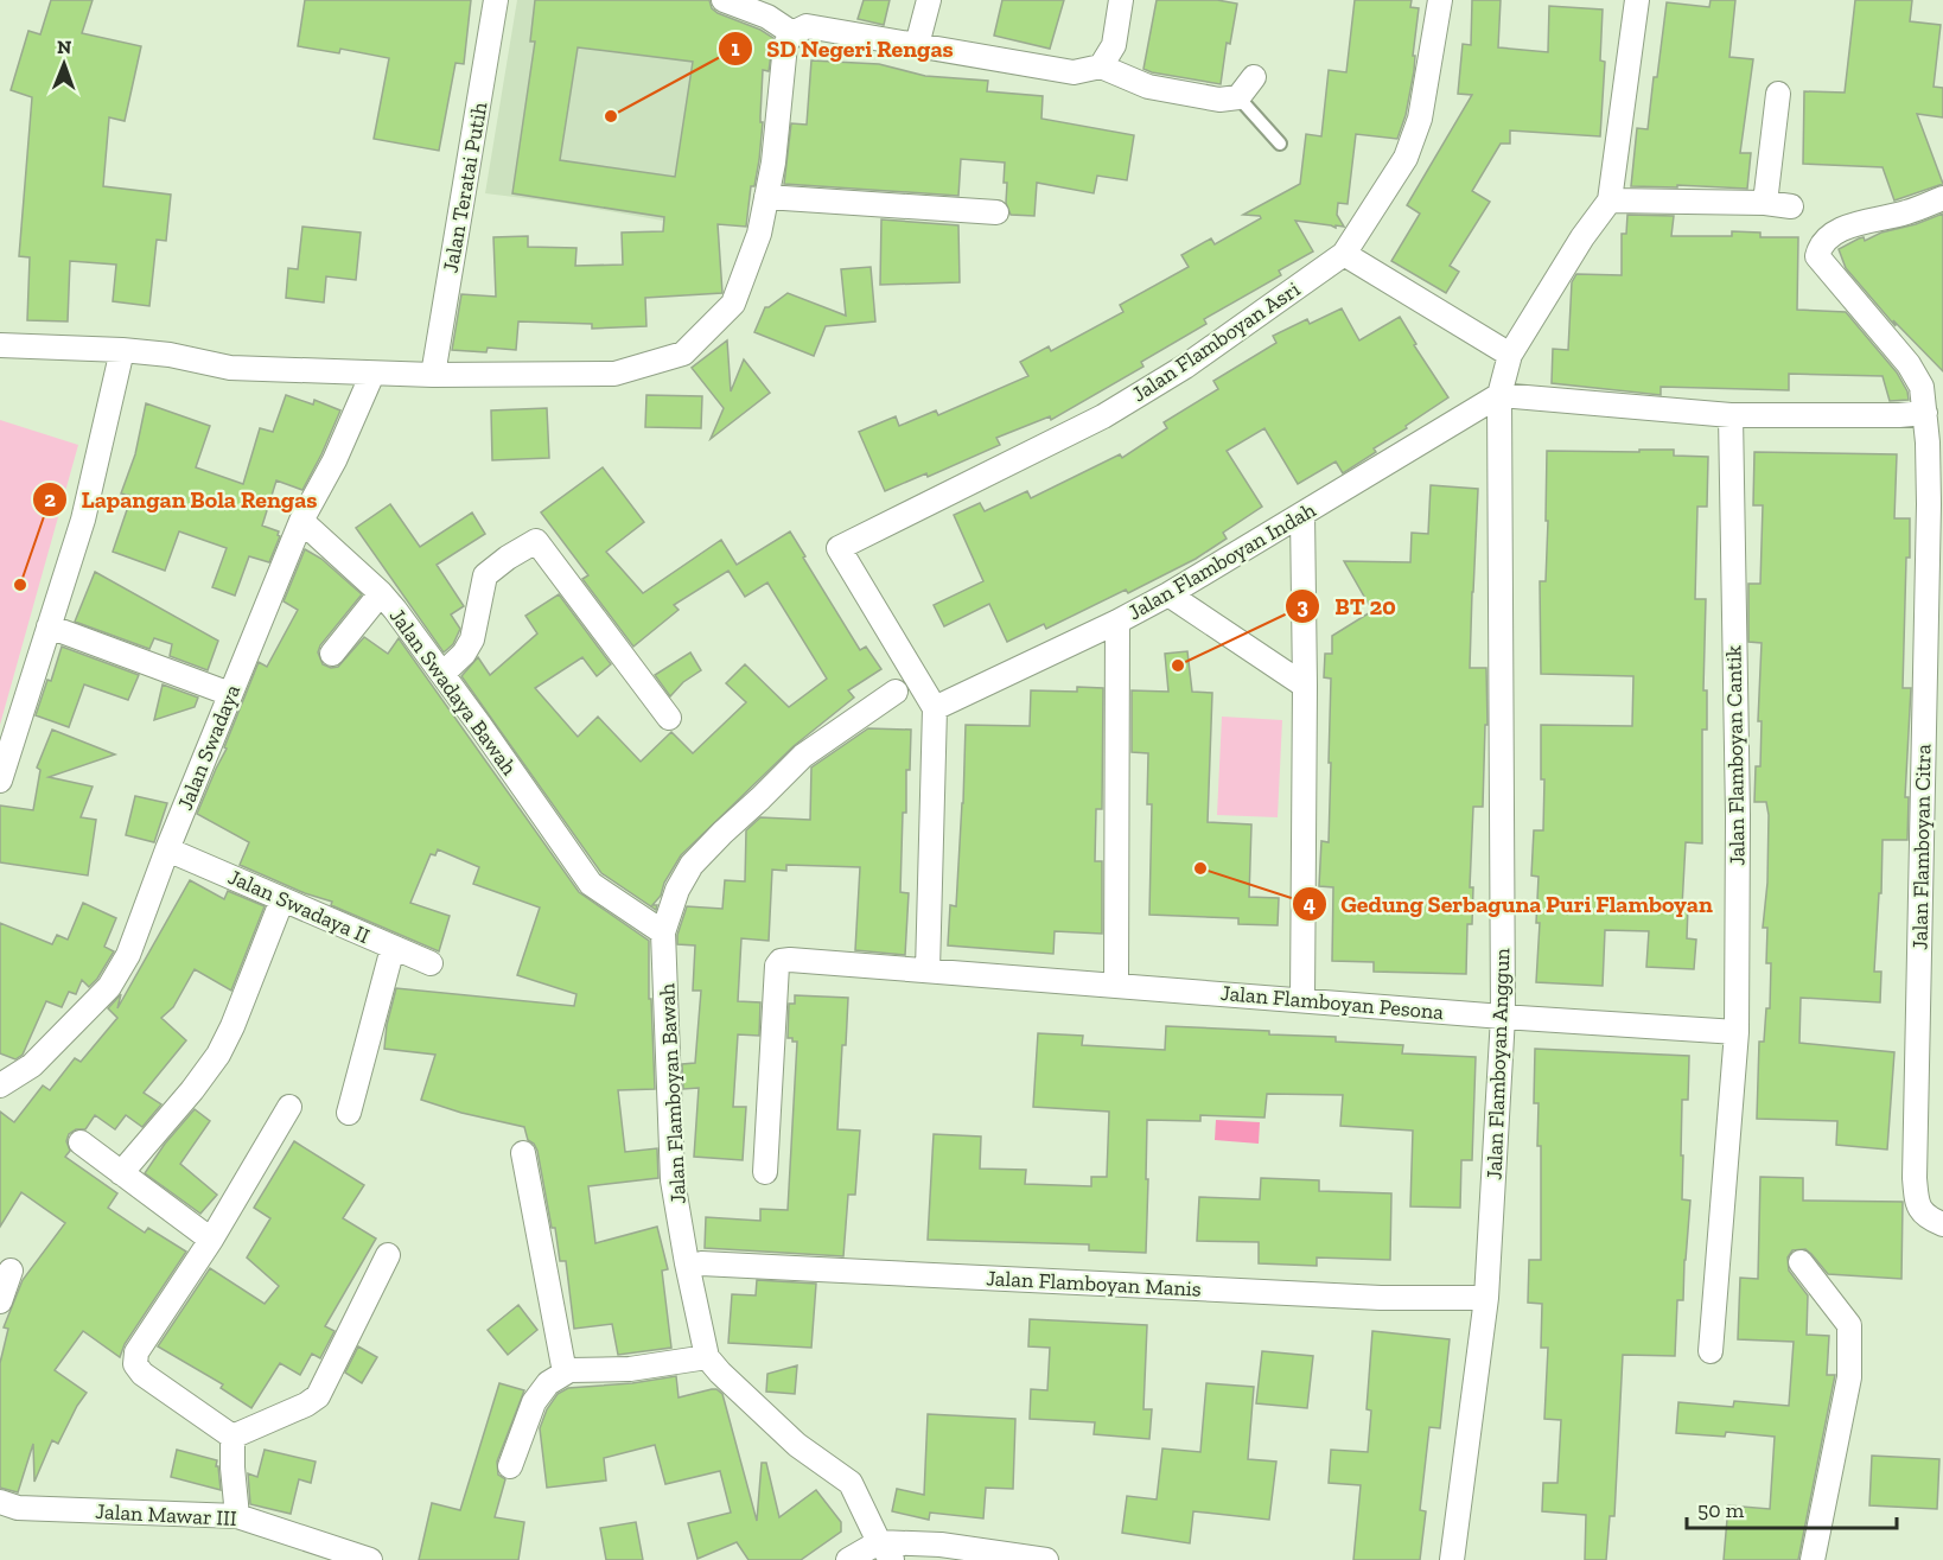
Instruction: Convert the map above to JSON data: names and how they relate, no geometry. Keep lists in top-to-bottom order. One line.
{"streets":{"street":["Jalan Teratai Putih","Jalan Flamboyan Asri","Jalan Flamboyan Indah","Jalan Swadaya Bawah","Jalan Swadaya","Jalan Flamboyan Cantik","Jalan Flamboyan Citra","Jalan Swadaya II","Jalan Flamboyan Pesona","Jalan Flamboyan Anggun","Jalan Flamboyan Bawah","Jalan Flamboyan Manis","Jalan Mawar III"]},"crossings":[["Jalan Flamboyan Asri","Jalan Flamboyan Indah"],["Jalan Flamboyan Indah","Jalan Flamboyan Anggun"],["Jalan Swadaya Bawah","Jalan Swadaya"],["Jalan Swadaya Bawah","Jalan Flamboyan Bawah"],["Jalan Swadaya","Jalan Swadaya II"],["Jalan Flamboyan Cantik","Jalan Flamboyan Pesona"],["Jalan Flamboyan Pesona","Jalan Flamboyan Anggun"],["Jalan Flamboyan Anggun","Jalan Flamboyan Manis"]],"places":["SD Negeri Rengas","Lapangan Bola Rengas","BT 20","Gedung Serbaguna Puri Flamboyan"],"scale_bar":"50 m","north":"top"}
